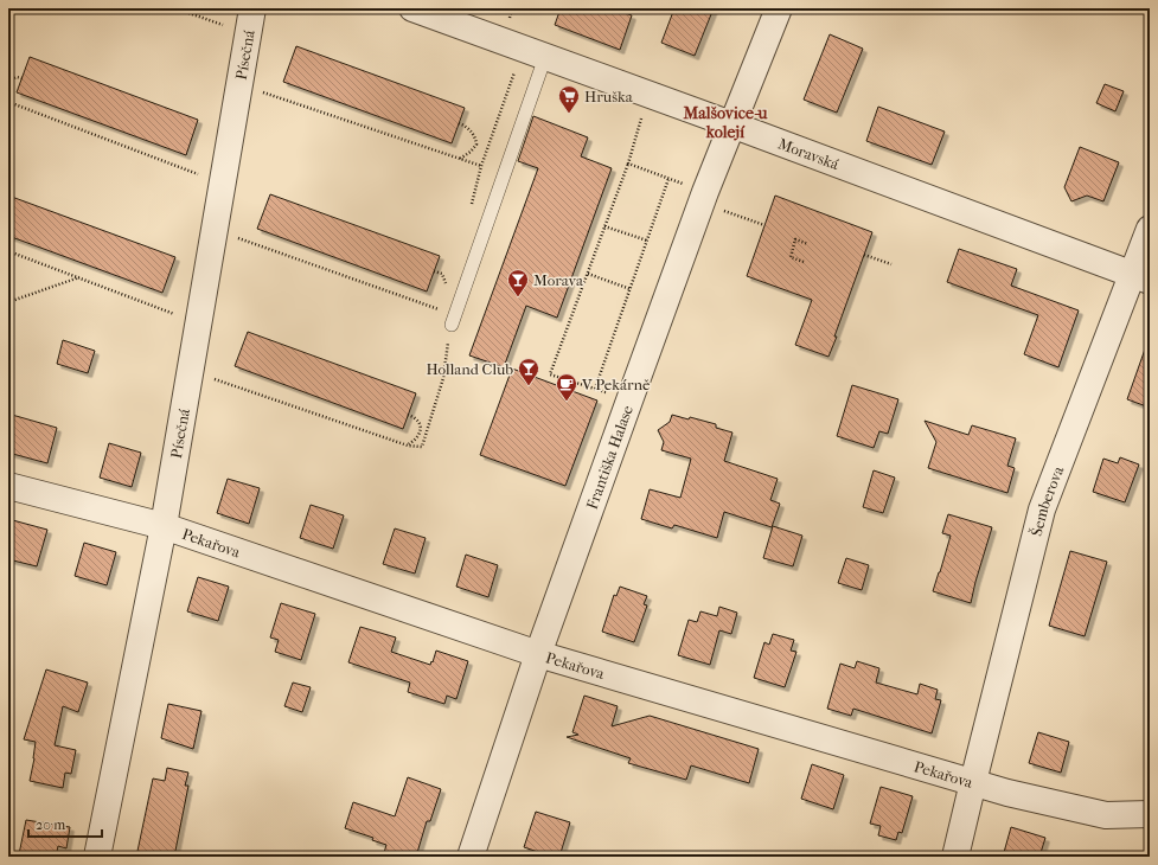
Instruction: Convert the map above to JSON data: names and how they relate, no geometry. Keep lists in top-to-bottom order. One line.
{"streets":{"street":["Písečná","Moravská","Františka Halase","Šemberova","Pekařova"]},"crossings":[["Písečná","Pekařova"],["Moravská","Františka Halase"],["Moravská","Šemberova"],["Františka Halase","Pekařova"],["Šemberova","Pekařova"]],"districts":["Malšovice-u kolejí"],"places":{"supermarket":["Hruška"],"bar":["Morava","Holland Club"],"cafe":["V Pekárně"]},"scale_bar":"20 m"}
